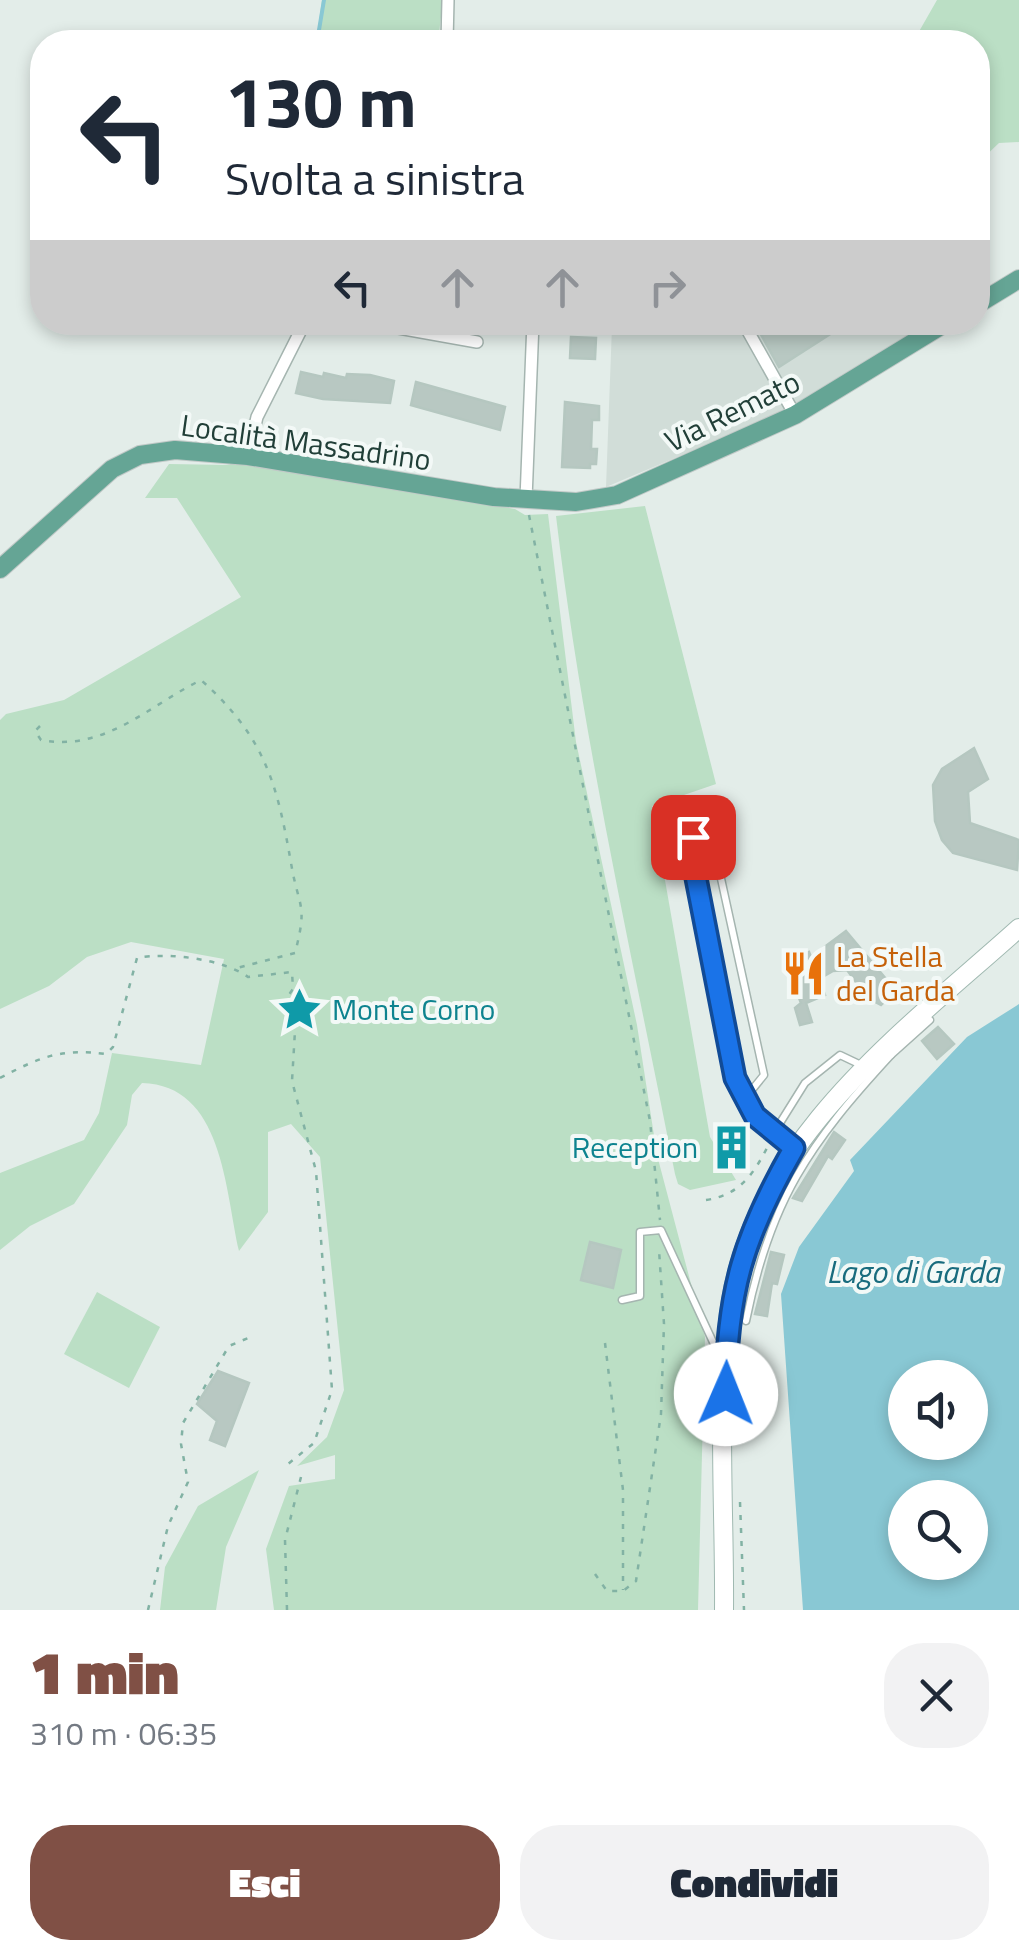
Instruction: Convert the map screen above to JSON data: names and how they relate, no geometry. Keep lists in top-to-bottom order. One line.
{"streets":{"main road":["Via Remato","Località Massadrino"]},"crossings":[["Via Remato","Località Massadrino"]],"water":["Lago di Garda"],"places":{"restaurant":["La Stella del Garda"],"place":["Monte Corno"],"building":["Reception"]},"page":{"turn":["130 m","Svolta a sinistra"],"heading":["1 min","310 m · 06:35"],"buttons":["Esci","Condividi"]}}
